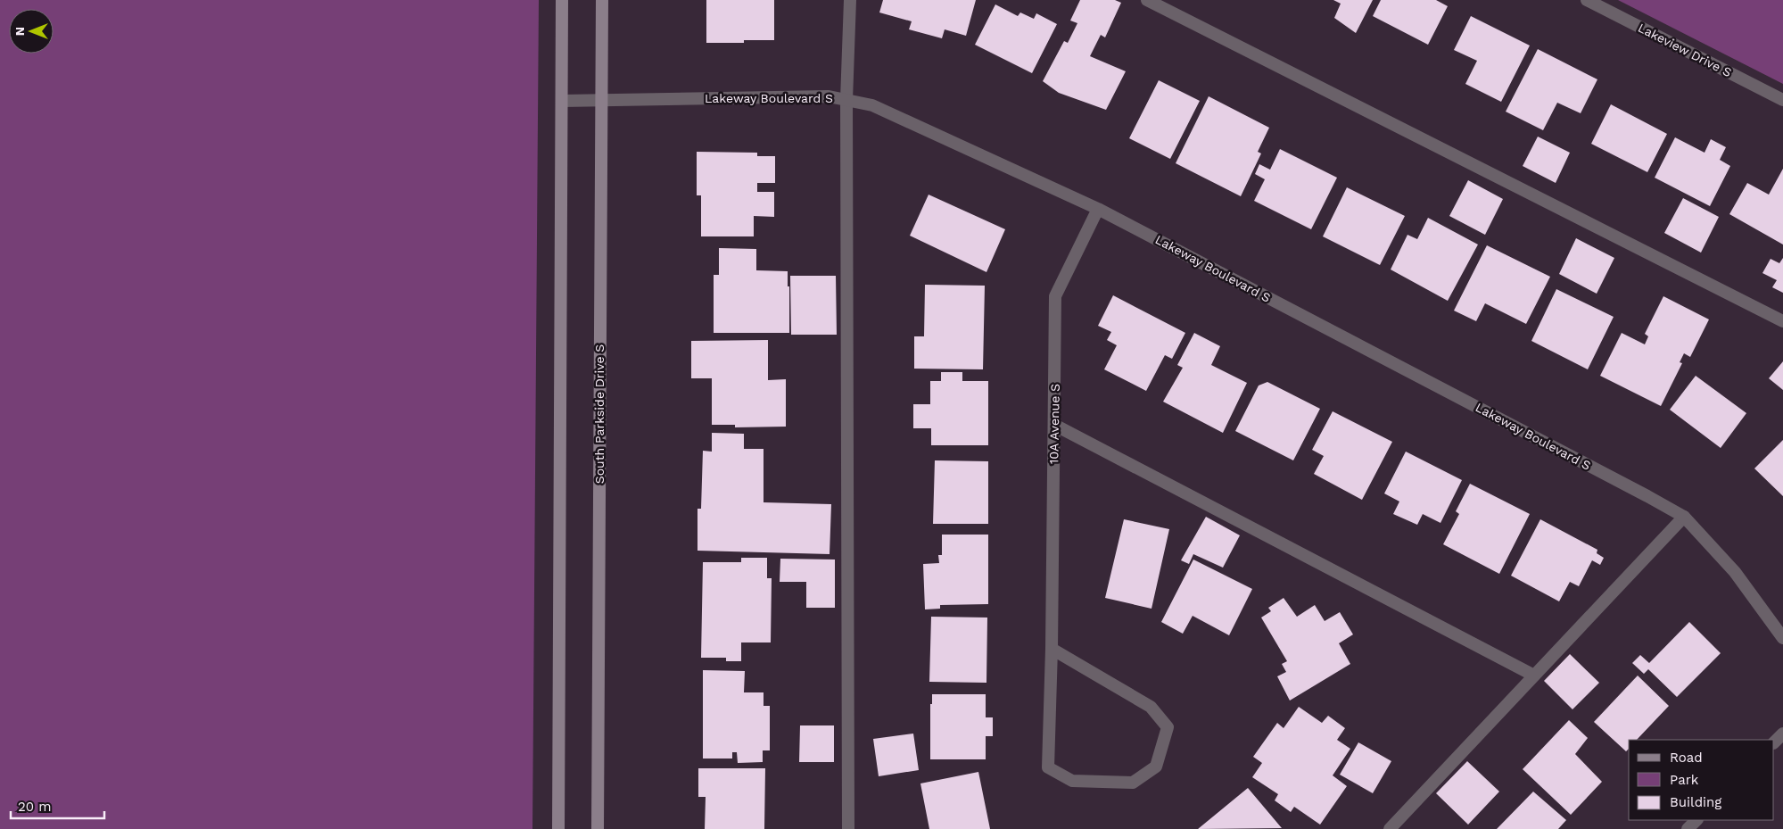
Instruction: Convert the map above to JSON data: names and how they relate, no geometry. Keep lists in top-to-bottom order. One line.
{"streets":{"main road":["South Parkside Drive S"],"street":["Lakeview Drive S","Lakeway Boulevard S","10A Avenue S"]},"crossings":[["Lakeway Boulevard S","South Parkside Drive S"],["Lakeway Boulevard S","10A Avenue S"]],"legend":["Road","Park","Building"],"scale_bar":"20 m","north":"left"}
